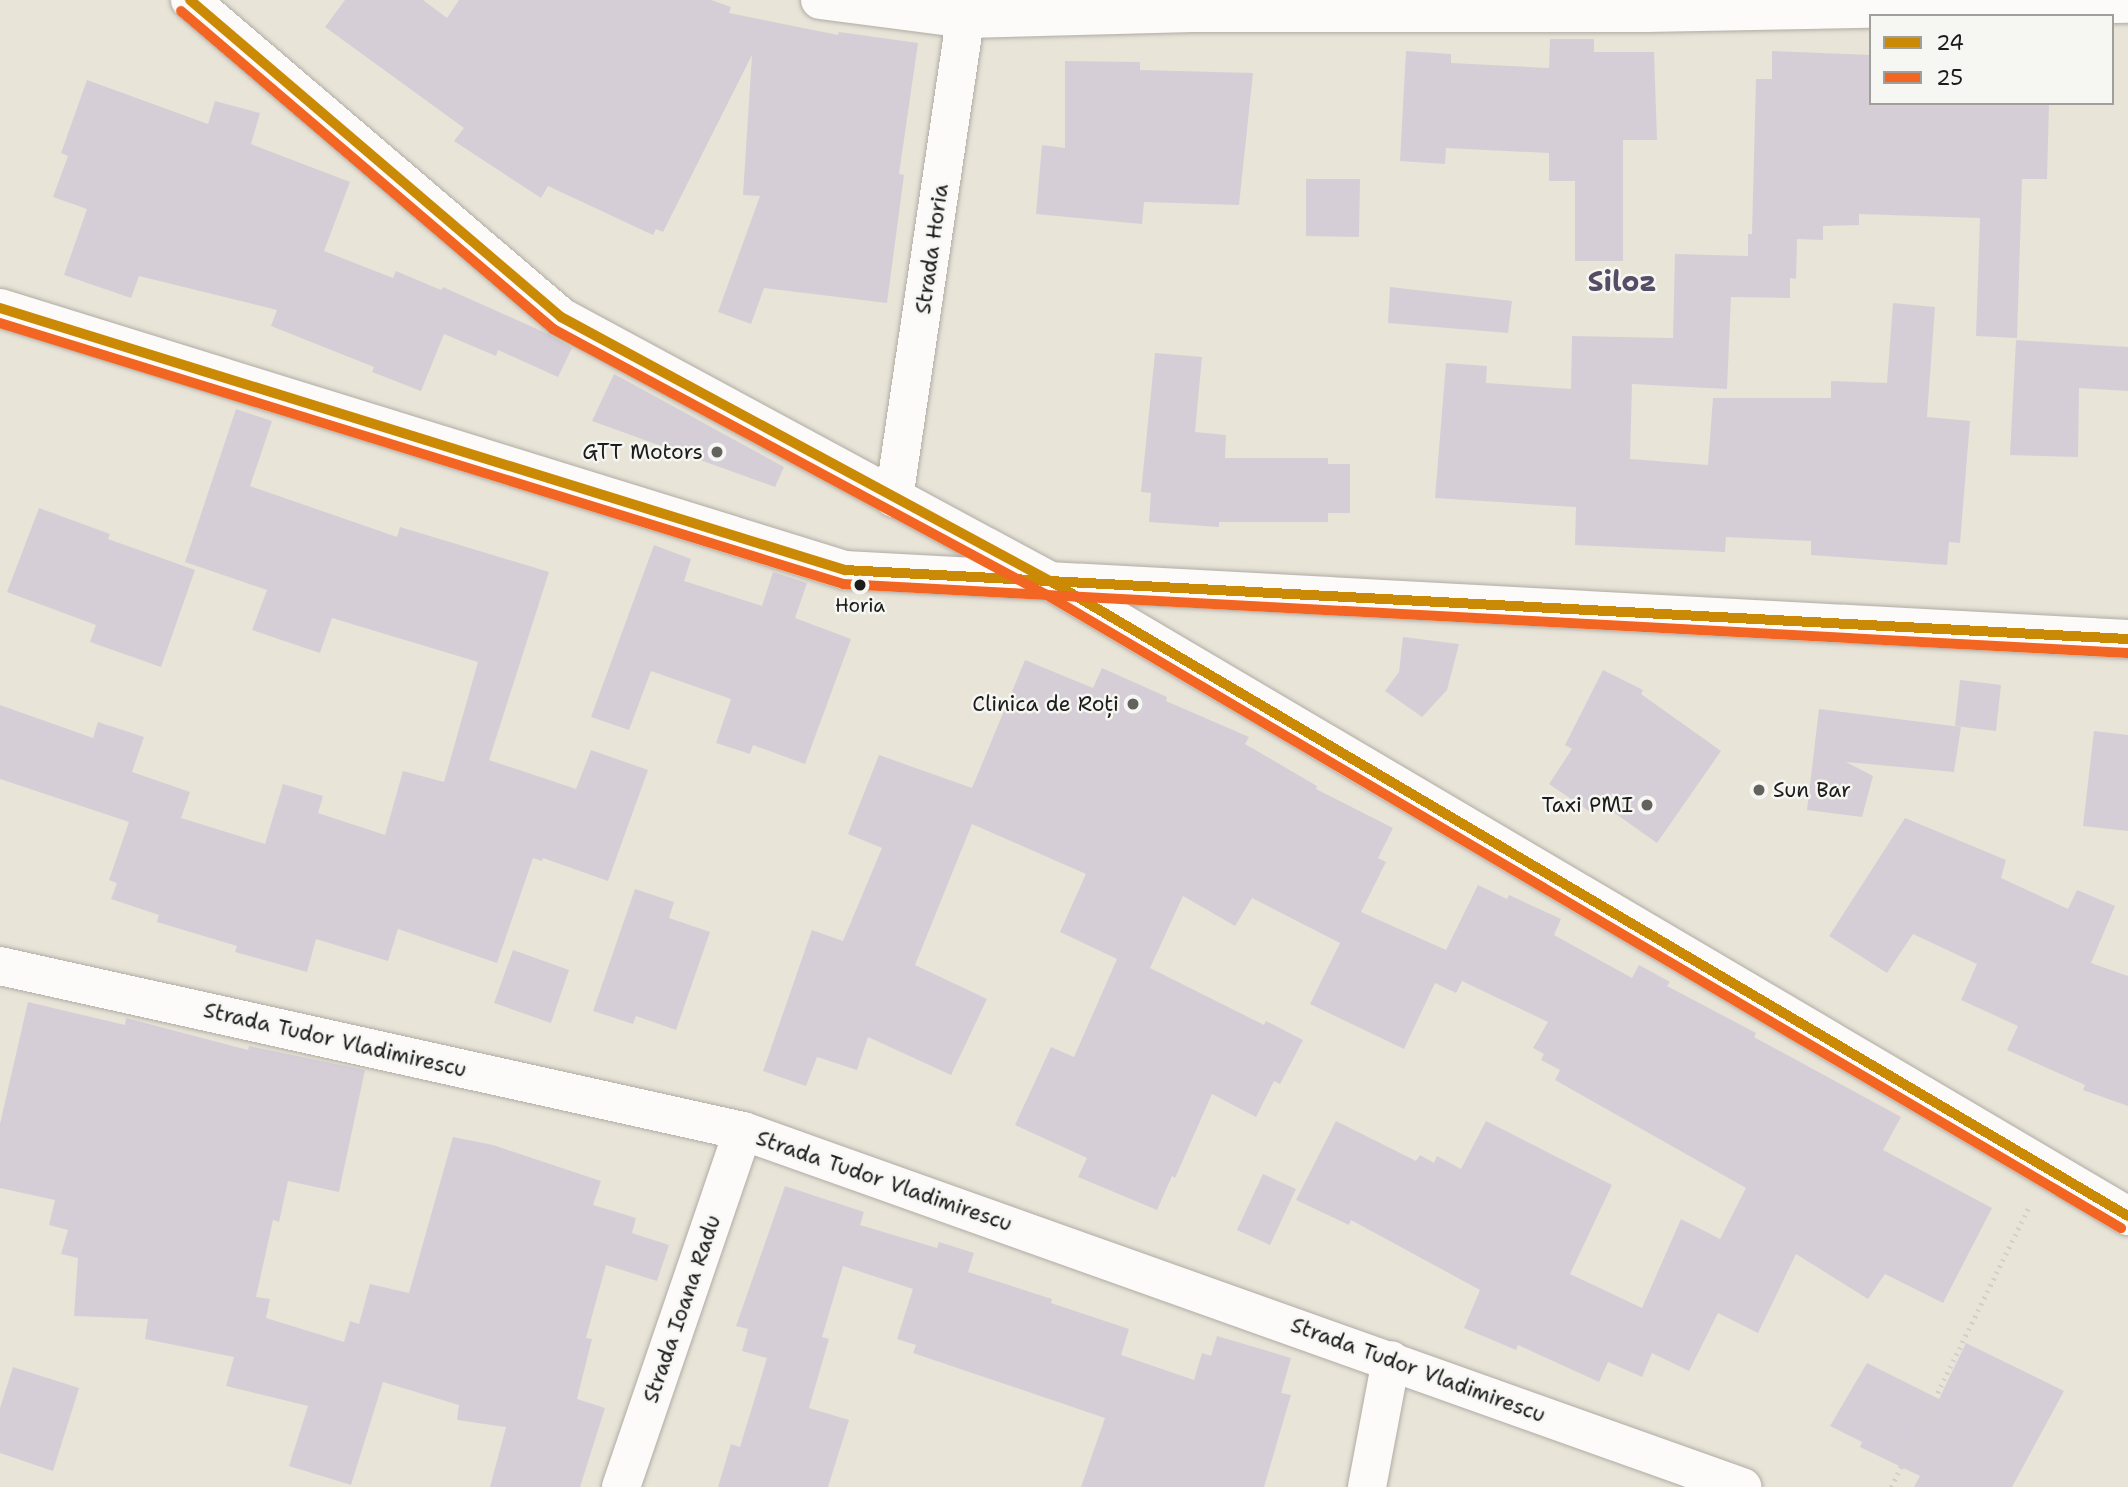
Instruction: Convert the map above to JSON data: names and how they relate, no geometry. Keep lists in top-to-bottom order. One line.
{"streets":{"street":["Strada Horia","Strada Tudor Vladimirescu","Strada Ioana Radu"]},"crossings":[["Strada Tudor Vladimirescu","Strada Ioana Radu"]],"districts":["Siloz"],"places":["GTT Motors","Horia","Clinica de Roți","Sun Bar","Taxi PMI"],"lines":["transit line 24","transit line 25"],"legend":["24","25"]}
